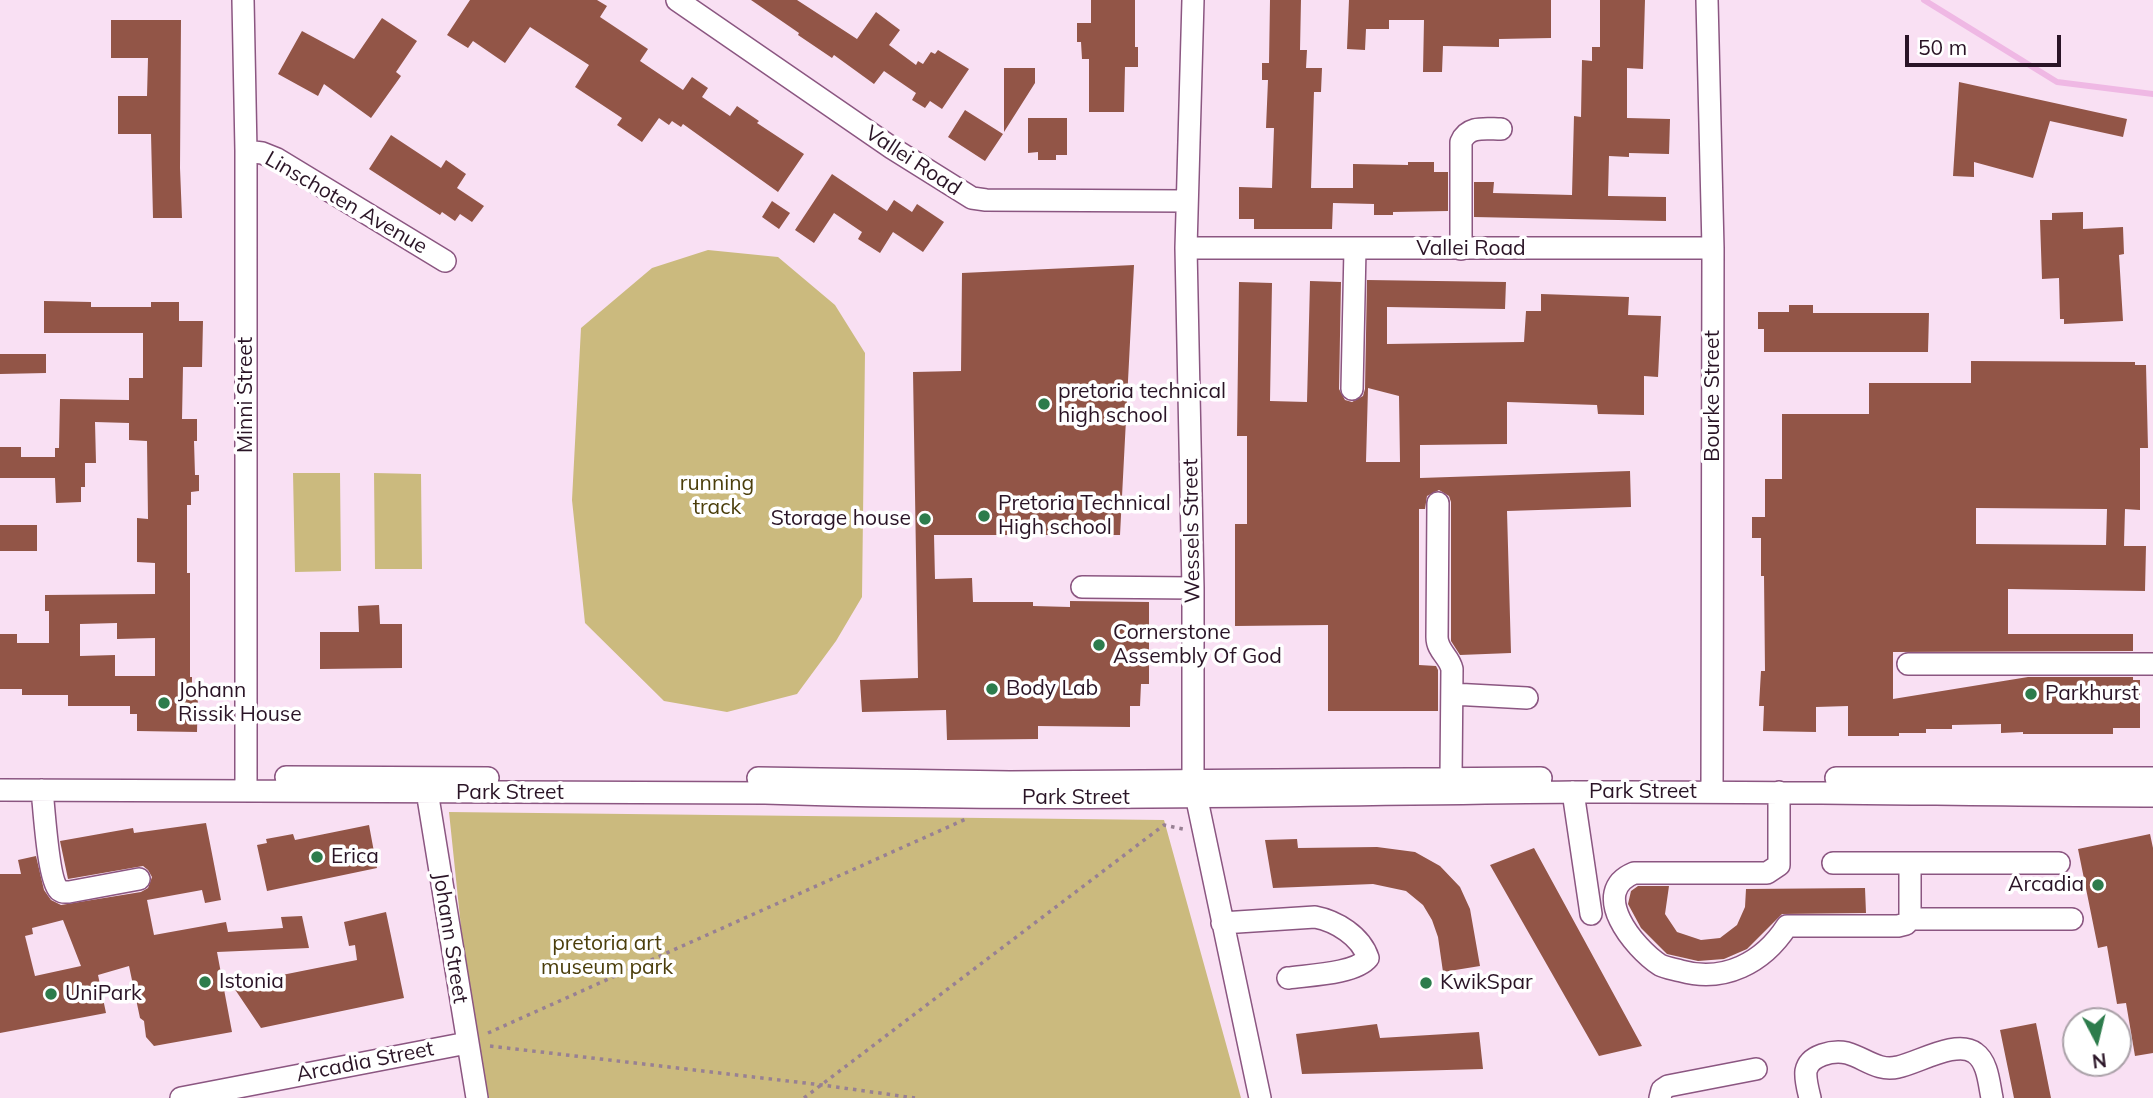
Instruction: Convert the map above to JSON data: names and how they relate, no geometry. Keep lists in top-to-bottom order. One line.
{"streets":{"street":["Vallei Road","Linschoten Avenue","Minni Street","Bourke Street","Wessels Street","Park Street","Johann Street","Arcadia Street"]},"crossings":[["Vallei Road","Bourke Street"],["Vallei Road","Wessels Street"],["Linschoten Avenue","Minni Street"],["Minni Street","Park Street"],["Bourke Street","Park Street"],["Wessels Street","Park Street"],["Park Street","Johann Street"],["Johann Street","Arcadia Street"]],"parks":["running track","pretoria art museum park"],"places":["pretoria technical high school","Pretoria Technical High school","Storage house","Cornerstone Assembly Of God","Body Lab","Parkhurst","Johann Rissik House","Erica","Arcadia","Istonia","KwikSpar","UniPark"],"scale_bar":"50 m","north":"bottom"}
